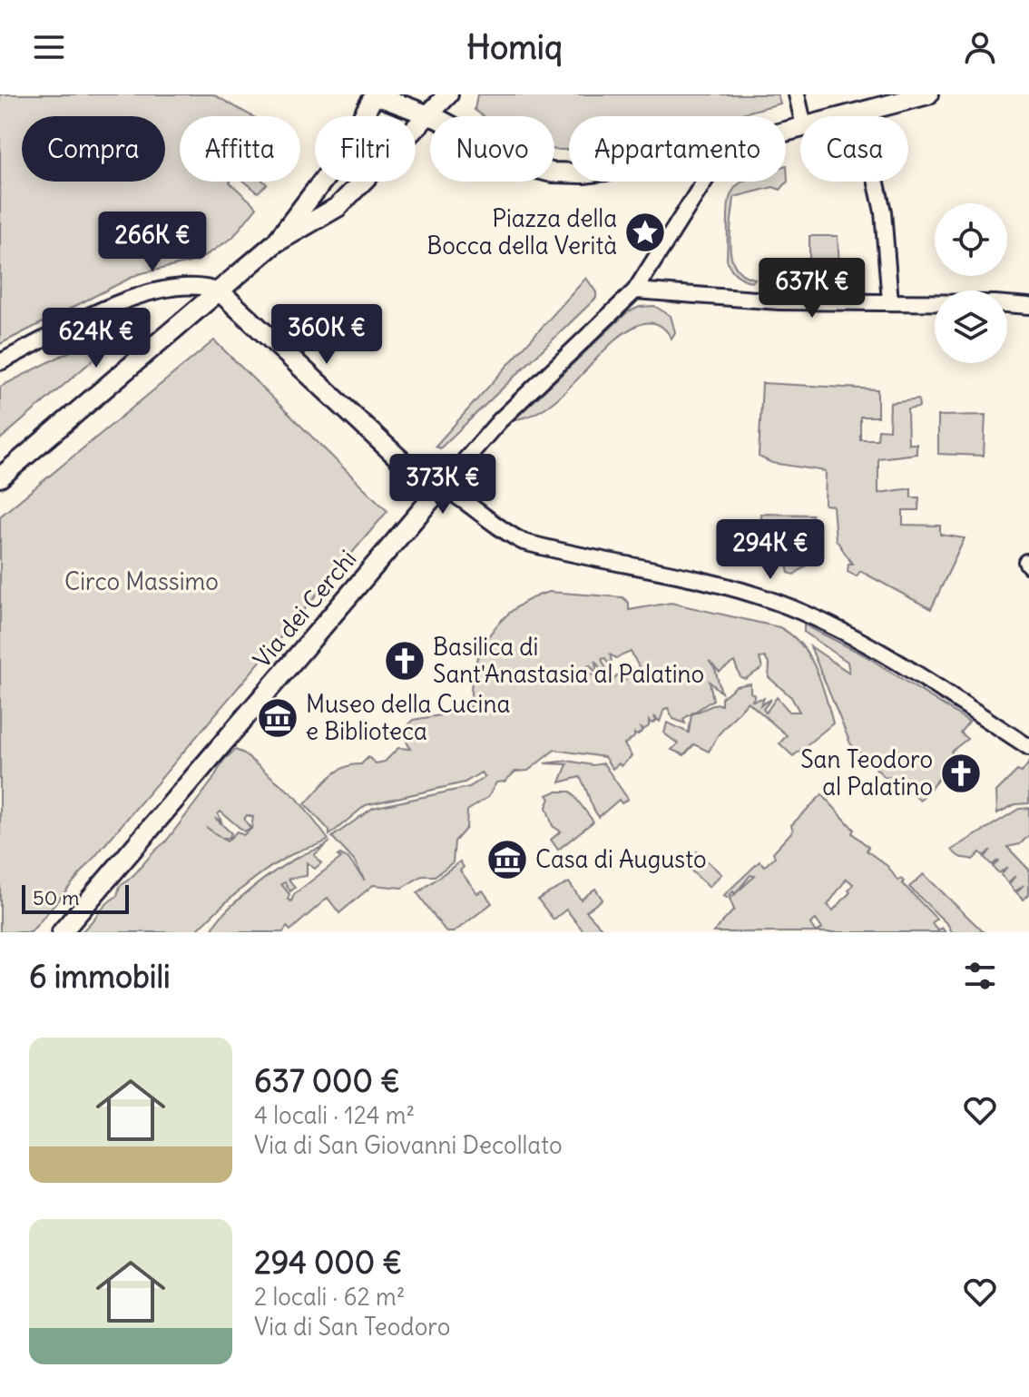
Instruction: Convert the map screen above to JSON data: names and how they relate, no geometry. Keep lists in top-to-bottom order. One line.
{"streets":{"main road":["Via dei Cerchi"]},"parks":["Circo Massimo"],"places":{"place":["Piazza della Bocca della Verità"],"church":["Basilica di Sant'Anastasia al Palatino","San Teodoro al Palatino"],"museum":["Museo della Cucina e Biblioteca","Casa di Augusto"]},"scale_bar":"50 m","page":{"header":"Homiq","chip":["Compra","Affitta","Filtri","Nuovo","Appartamento","Casa"],"price":["266K €","637K €","360K €","624K €","373K €","294K €"],"scale":"50 m","heading":"6 immobili","list":[{"name":"637 000 €","note":"4 locali · 124 m² · Via di San Giovanni Decollato"},{"name":"294 000 €","note":"2 locali · 62 m² · Via di San Teodoro"}]}}
